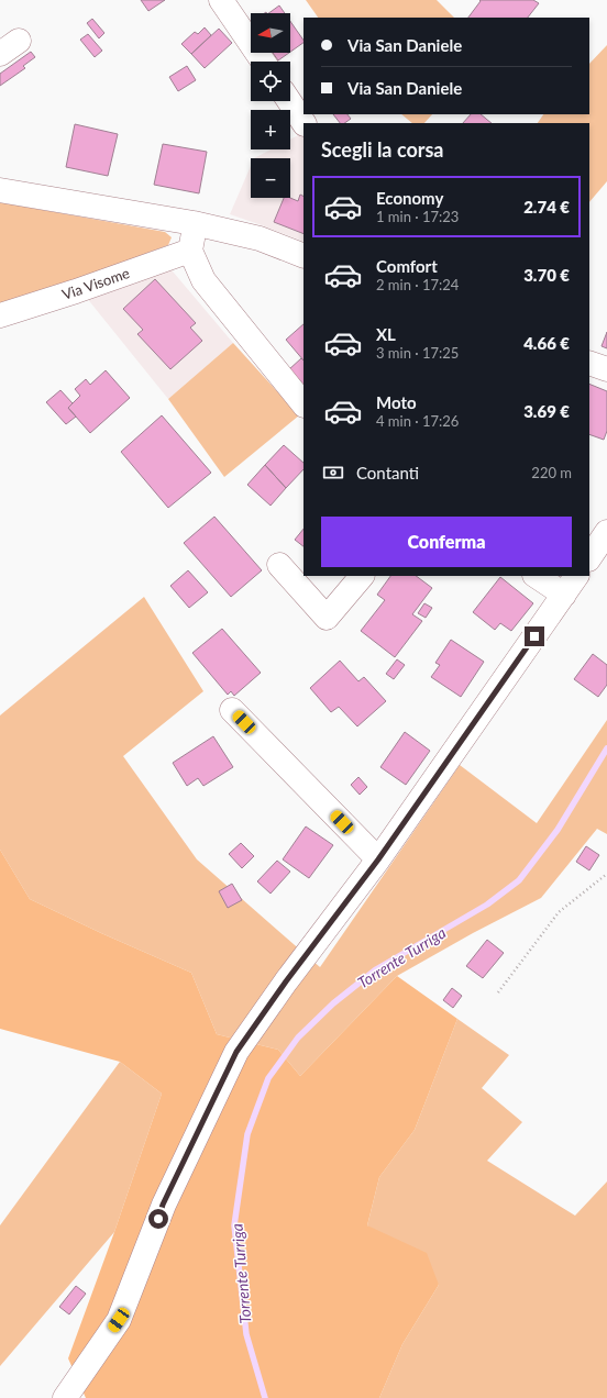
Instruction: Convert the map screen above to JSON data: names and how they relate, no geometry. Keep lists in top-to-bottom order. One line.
{"streets":{"street":["Via Visome"]},"water":["Torrente Turriga"],"north":"left","page":{"map_buttons":["+","−"],"banner":["Via San Daniele","Via San Daniele"],"heading":"Scegli la corsa","list":[{"name":"Economy","note":"1 min · 17:23","value":"2.74 €"},{"name":"Comfort","note":"2 min · 17:24","value":"3.70 €"},{"name":"XL","note":"3 min · 17:25","value":"4.66 €"},{"name":"Moto","note":"4 min · 17:26","value":"3.69 €"}],"pay":["Contanti","220 m"],"buttons":"Conferma"}}
